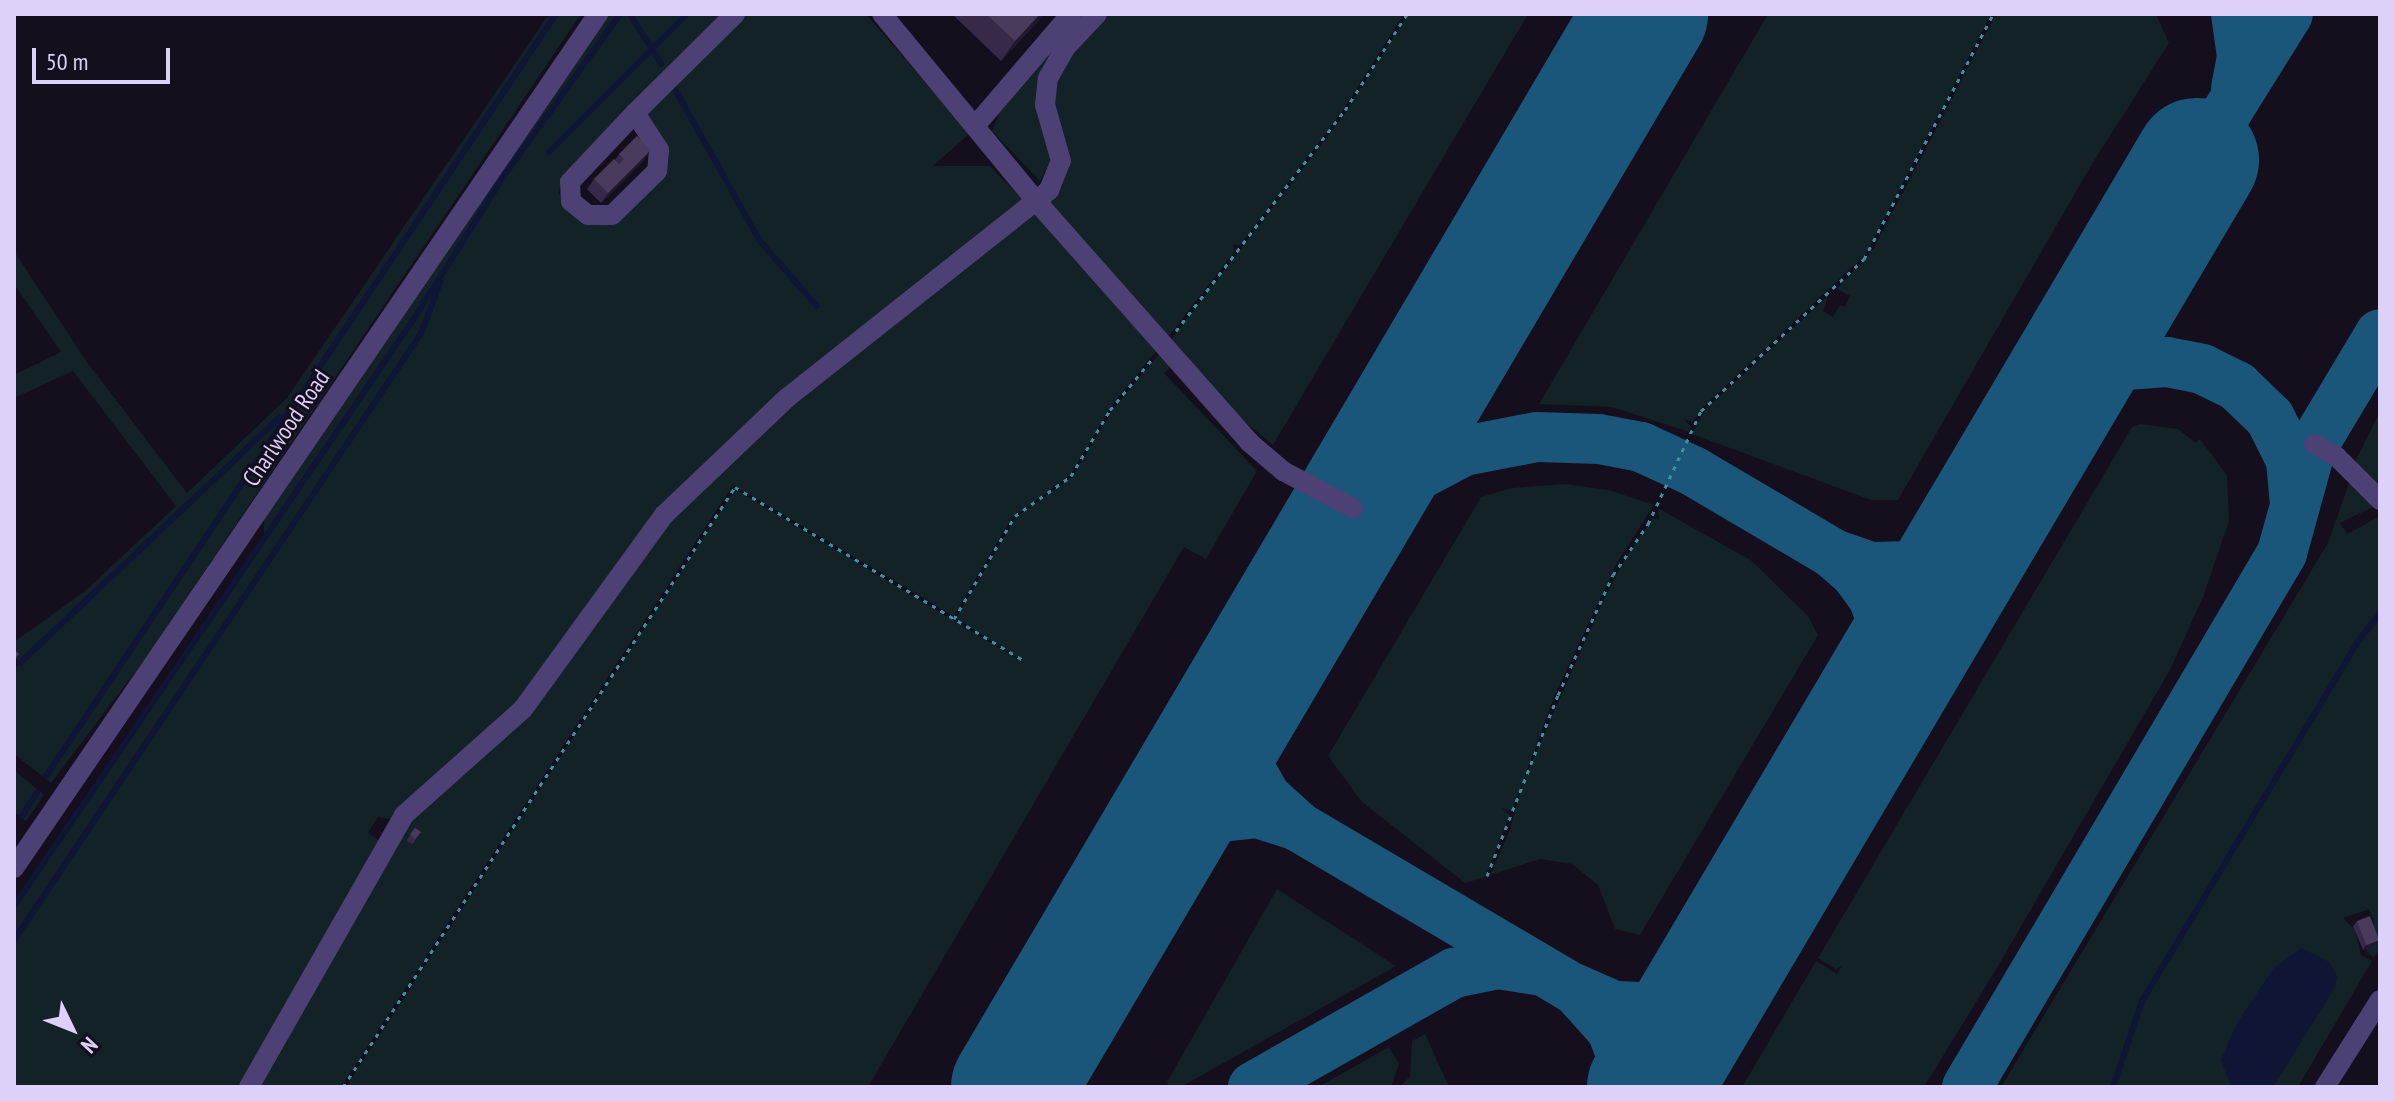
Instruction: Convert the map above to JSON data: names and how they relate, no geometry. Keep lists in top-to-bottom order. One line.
{"streets":{"street":["Charlwood Road"]},"scale_bar":"50 m","north":"bottom right"}
